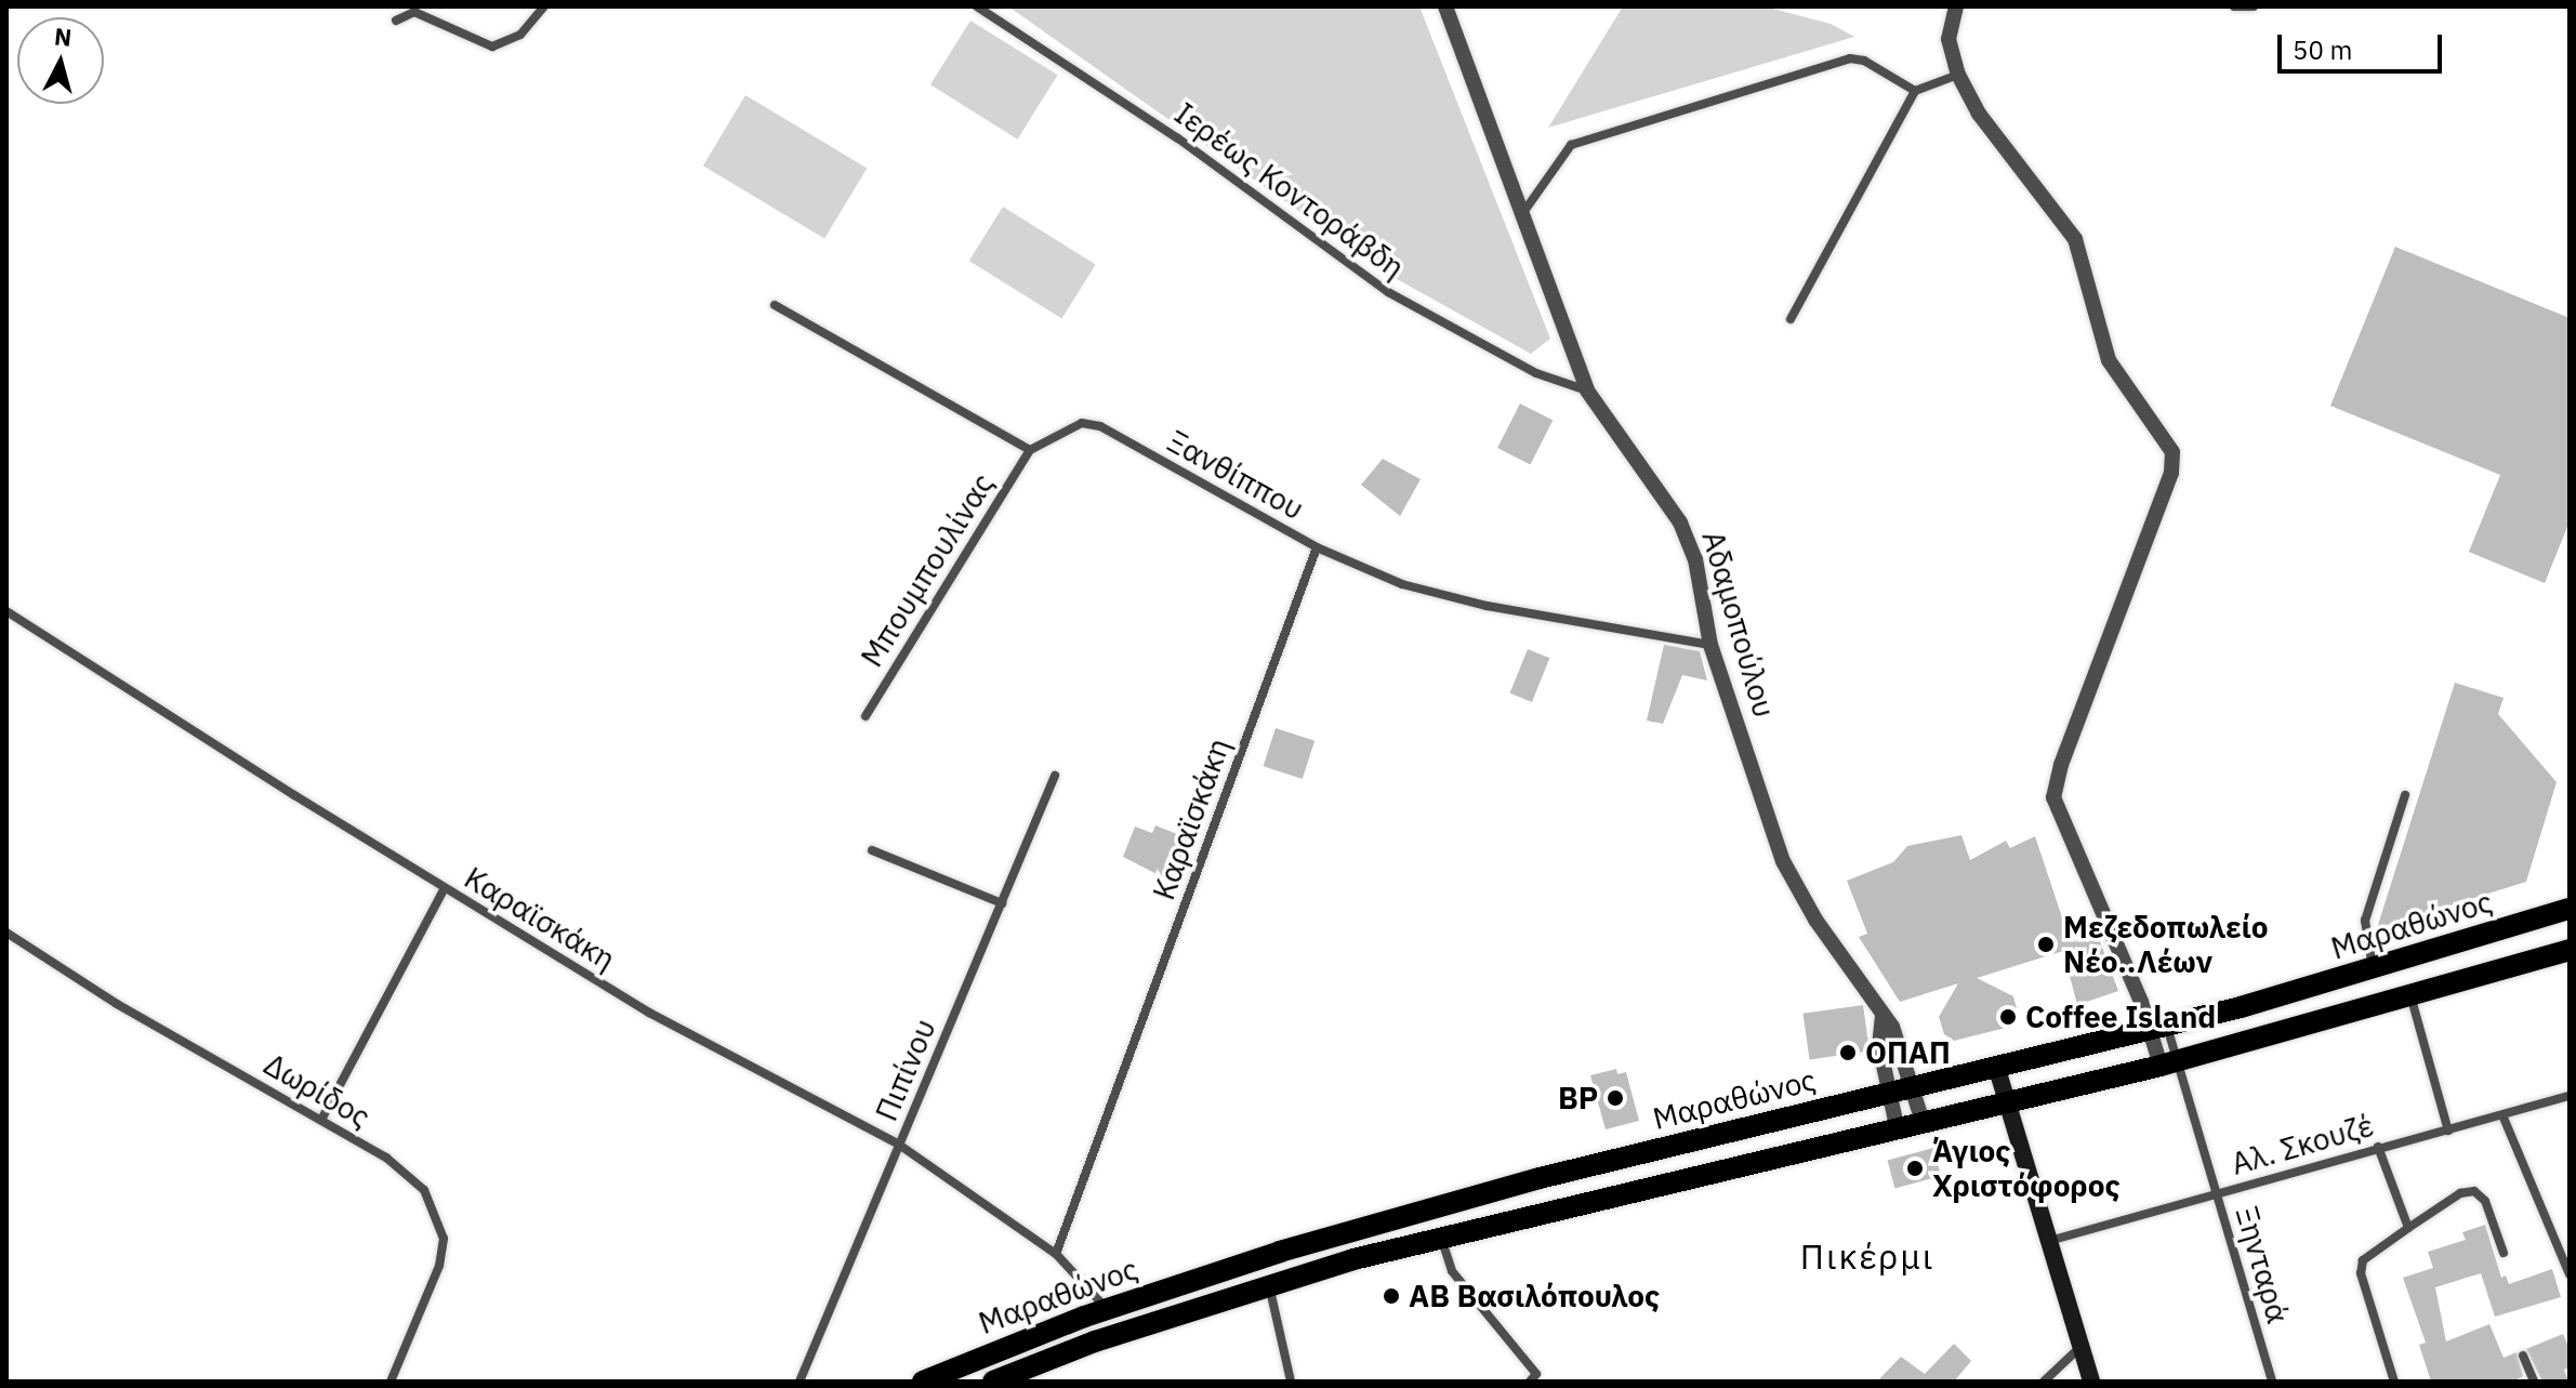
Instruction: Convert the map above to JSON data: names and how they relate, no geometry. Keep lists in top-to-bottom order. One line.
{"streets":{"main road":["Μαραθώνος"],"street":["Ιερέως Κοντοράβδη","Ξανθίππου","Μπουμπουλίνας","Αδαμοπούλου","Καραϊσκάκη","Πιπίνου","Δωρίδος","Αλ. Σκουζέ","Ξηνταρά"]},"crossings":[["Ιερέως Κοντοράβδη","Αδαμοπούλου"],["Ξανθίππου","Μπουμπουλίνας"],["Ξανθίππου","Αδαμοπούλου"],["Ξανθίππου","Καραϊσκάκη"],["Αδαμοπούλου","Μαραθώνος"],["Καραϊσκάκη","Μαραθώνος"],["Καραϊσκάκη","Πιπίνου"],["Μαραθώνος","Ξηνταρά"],["Αλ. Σκουζέ","Ξηνταρά"]],"districts":["Πικέρμι"],"places":["Μεζεδοπωλείο Νέο..Λέων","Coffee Island","ΟΠΑΠ","BP","Άγιος Χριστόφορος","ΑΒ Βασιλόπουλος"],"scale_bar":"50 m","north":"top"}
